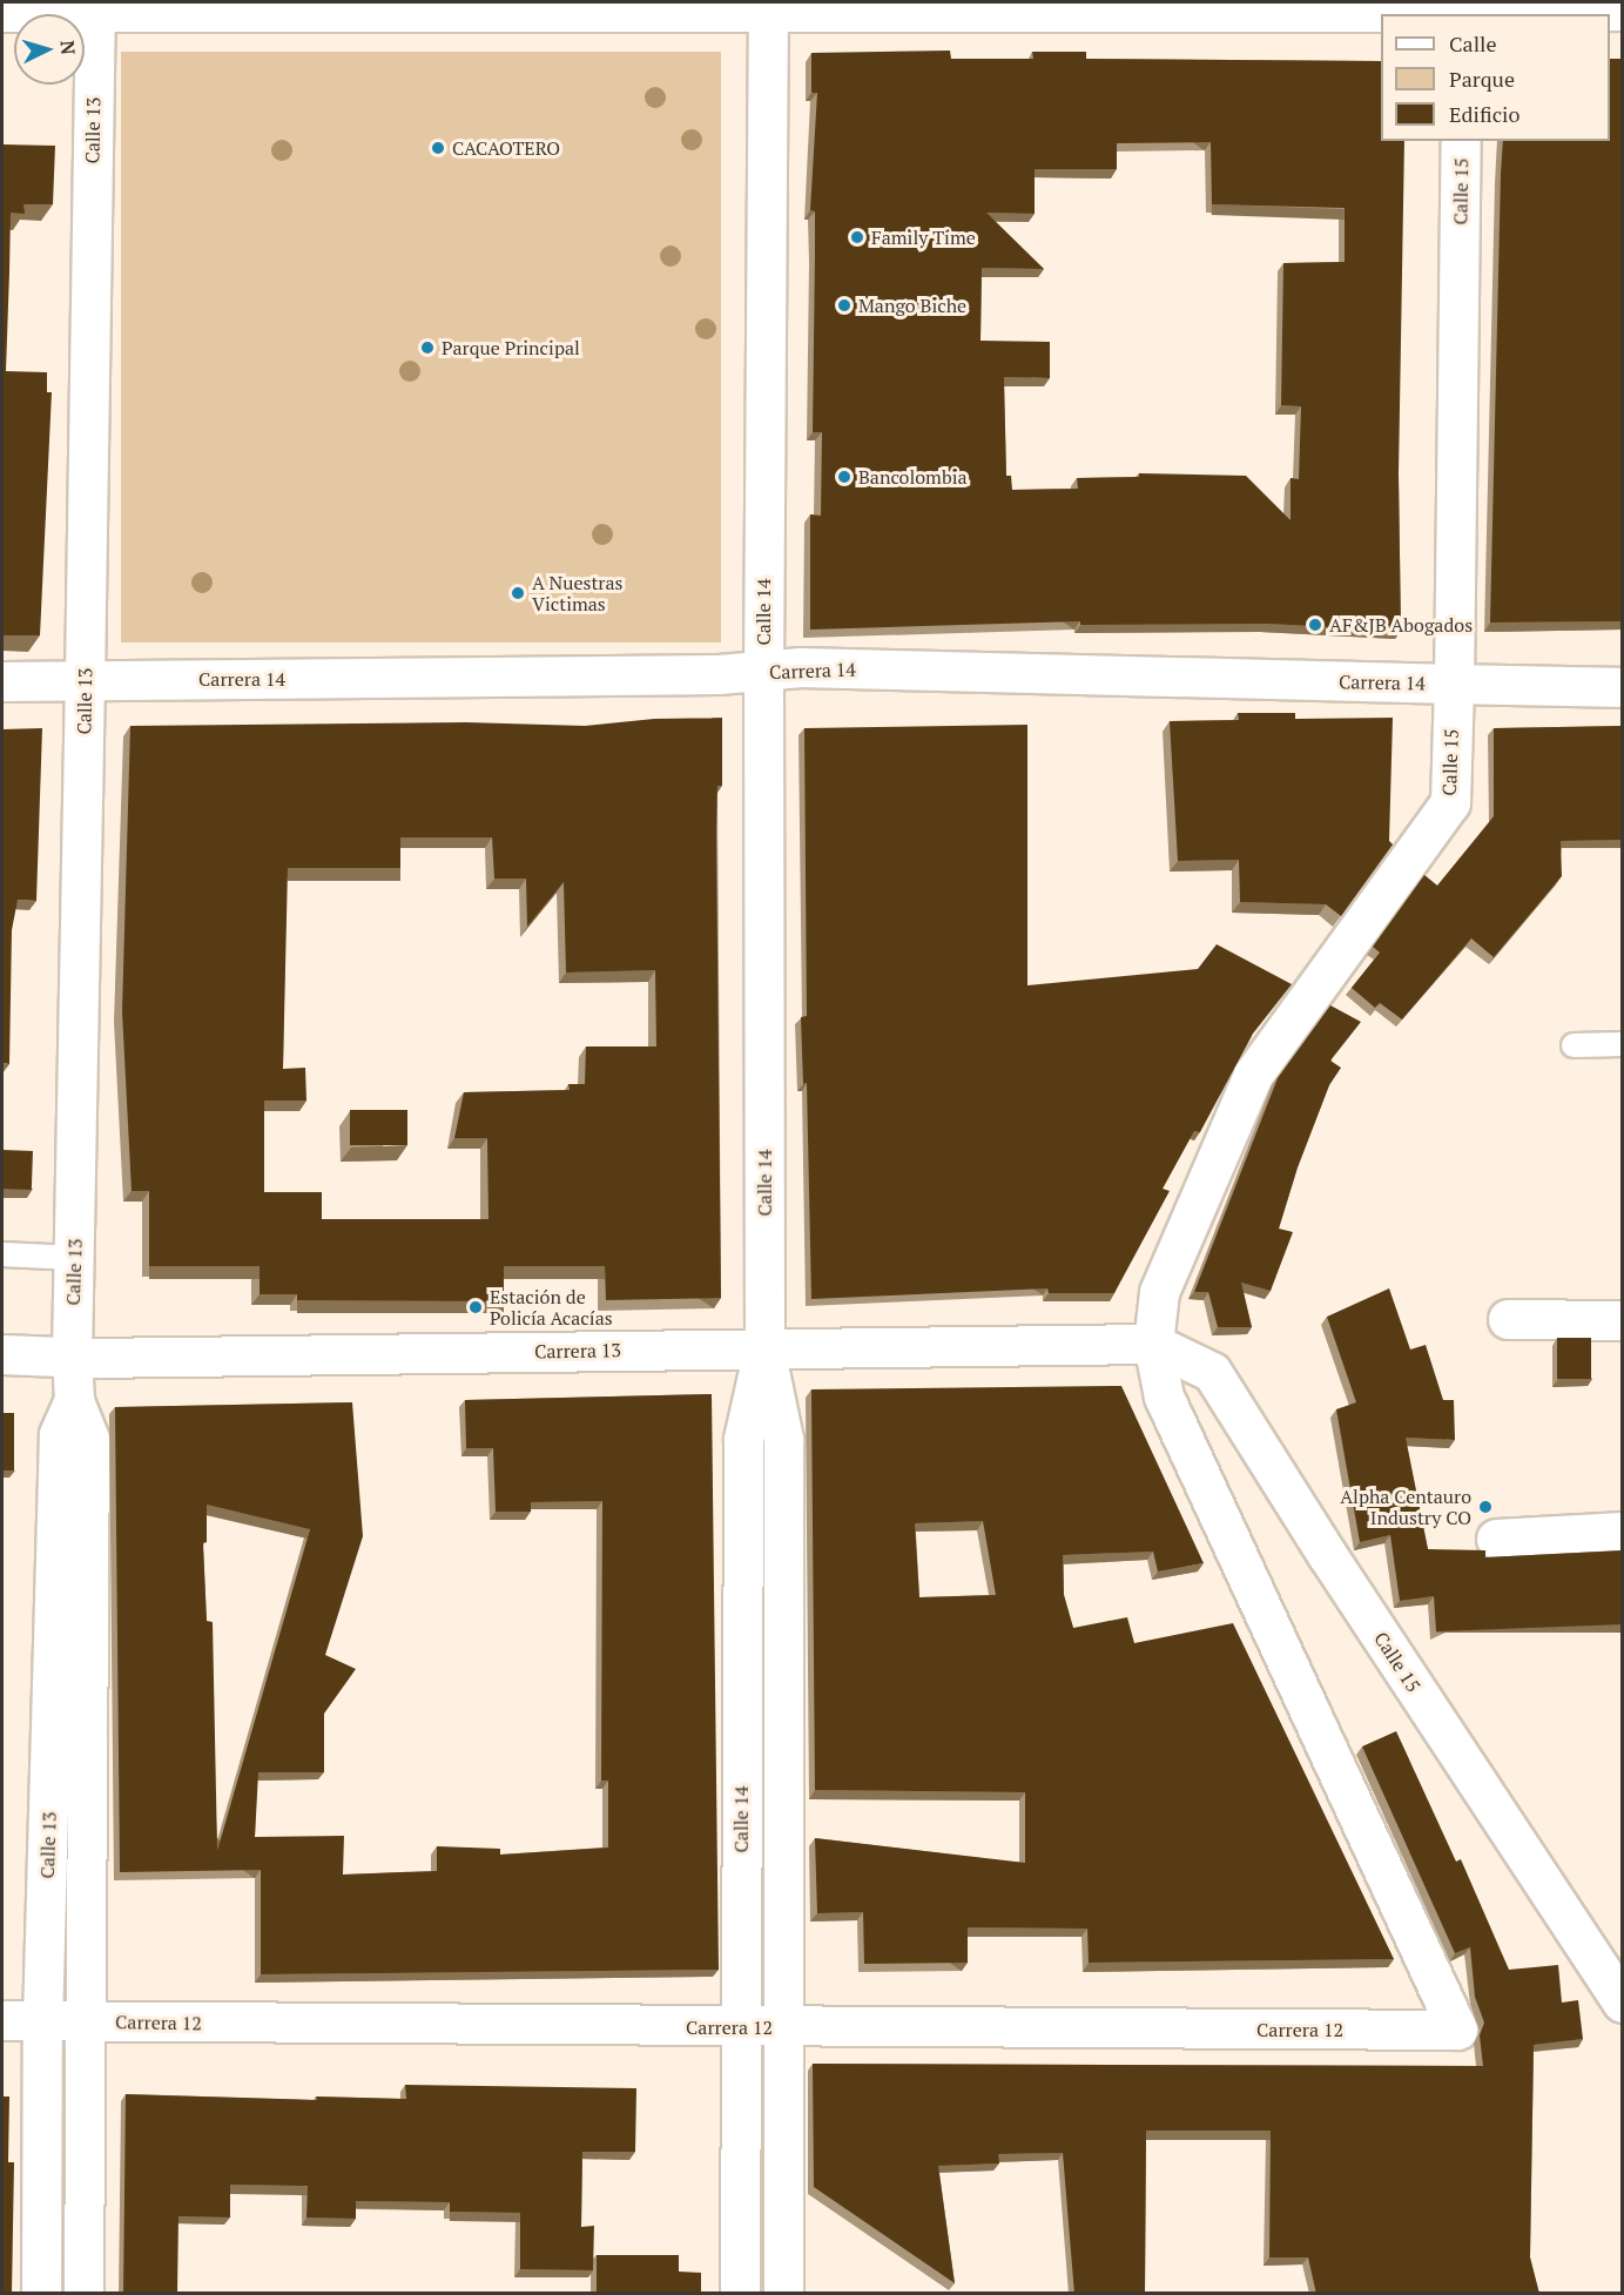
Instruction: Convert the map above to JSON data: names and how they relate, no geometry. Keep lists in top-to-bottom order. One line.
{"streets":{"street":["Calle 13","Calle 15","Calle 14","Carrera 14","Carrera 13","Carrera 12"]},"crossings":[["Calle 13","Carrera 14"],["Calle 13","Carrera 13"],["Calle 13","Carrera 12"],["Calle 15","Carrera 14"],["Calle 15","Carrera 13"],["Calle 15","Carrera 12"],["Calle 14","Carrera 14"],["Calle 14","Carrera 13"],["Calle 14","Carrera 12"]],"places":["CACAOTERO","Family Time","Mango Biche","Parque Principal","Bancolombia","A Nuestras Victimas","AF&JB Abogados","Estación de Policía Acacías","Alpha Centauro Industry CO"],"legend":["Calle","Parque","Edificio"],"north":"right"}
